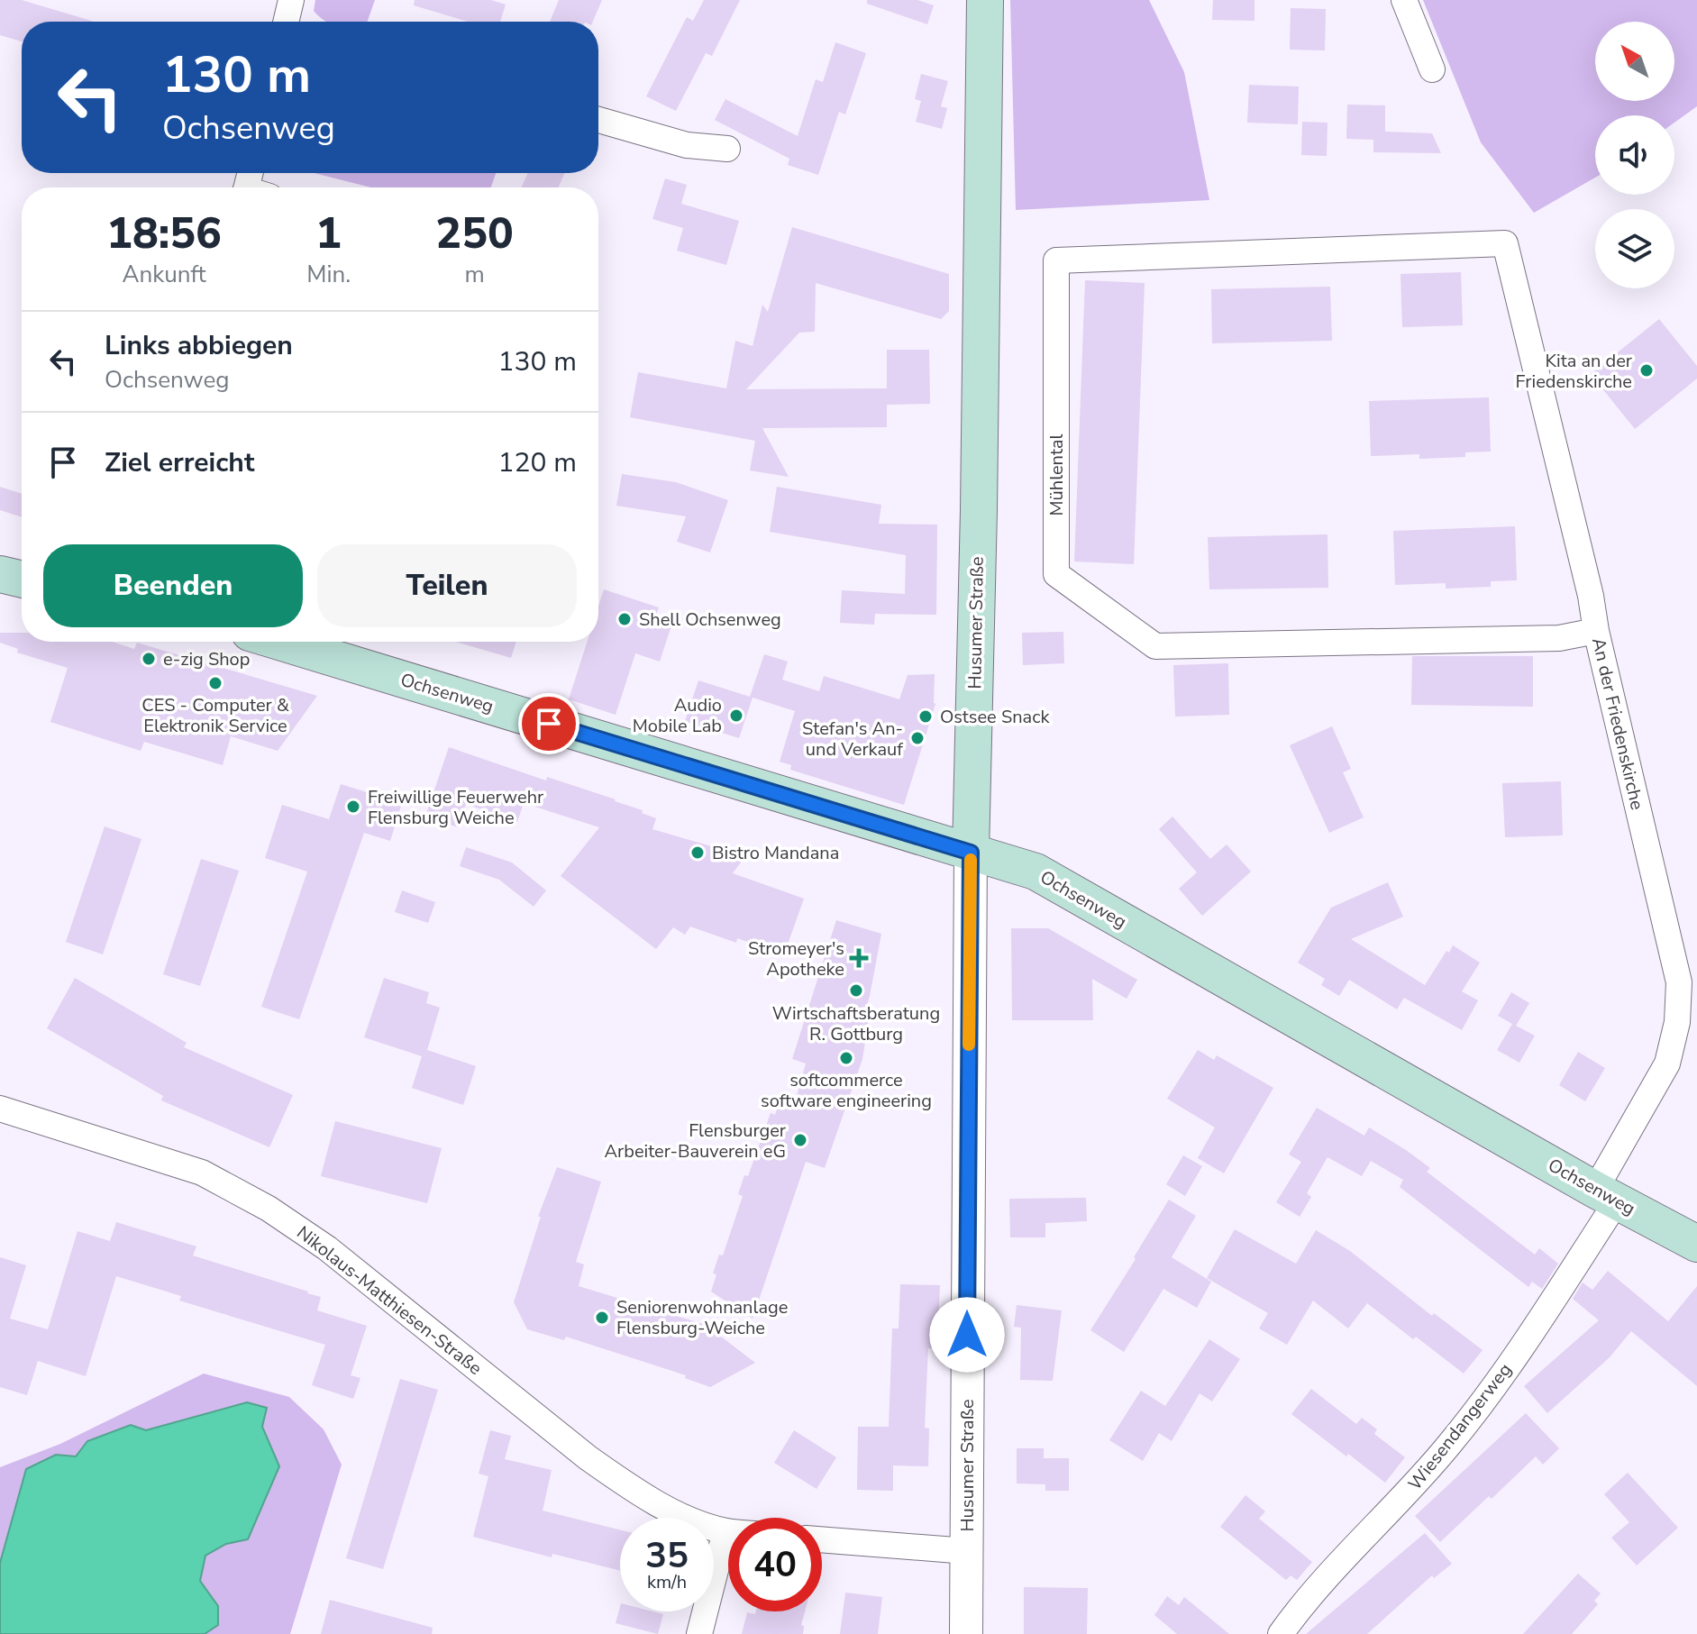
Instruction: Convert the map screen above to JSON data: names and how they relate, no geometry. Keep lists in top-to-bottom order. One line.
{"streets":{"main road":["Husumer Straße","Ochsenweg"],"street":["Mühlental","An der Friedenskirche","Nikolaus-Matthiesen-Straße","Wiesendangerweg"]},"crossings":[["Mühlental","An der Friedenskirche"],["Husumer Straße","Ochsenweg"],["Ochsenweg","An der Friedenskirche"],["Ochsenweg","Wiesendangerweg"],["An der Friedenskirche","Wiesendangerweg"]],"places":{"other":["Kita an der Friedenskirche","Shell Ochsenweg","e-zig Shop","CES - Computer & Elektronik Service","Audio Mobile Lab","Ostsee Snack","Stefan's An- und Verkauf","Freiwillige Feuerwehr Flensburg Weiche","Bistro Mandana","Wirtschaftsberatung R. Gottburg","softcommerce software engineering","Flensburger Arbeiter-Bauverein eG","Seniorenwohnanlage Flensburg-Weiche"],"health":["Stromeyer's Apotheke"]},"north":"top left","page":{"turn":["130 m","Ochsenweg"],"eta":["18:56","Ankunft","1","Min.","250","m"],"list":[{"name":"Links abbiegen","note":"Ochsenweg","value":"130 m"},{"name":"Ziel erreicht","value":"120 m"}],"buttons":["Beenden","Teilen"],"speed":"35 km/h","limit":"40"}}
